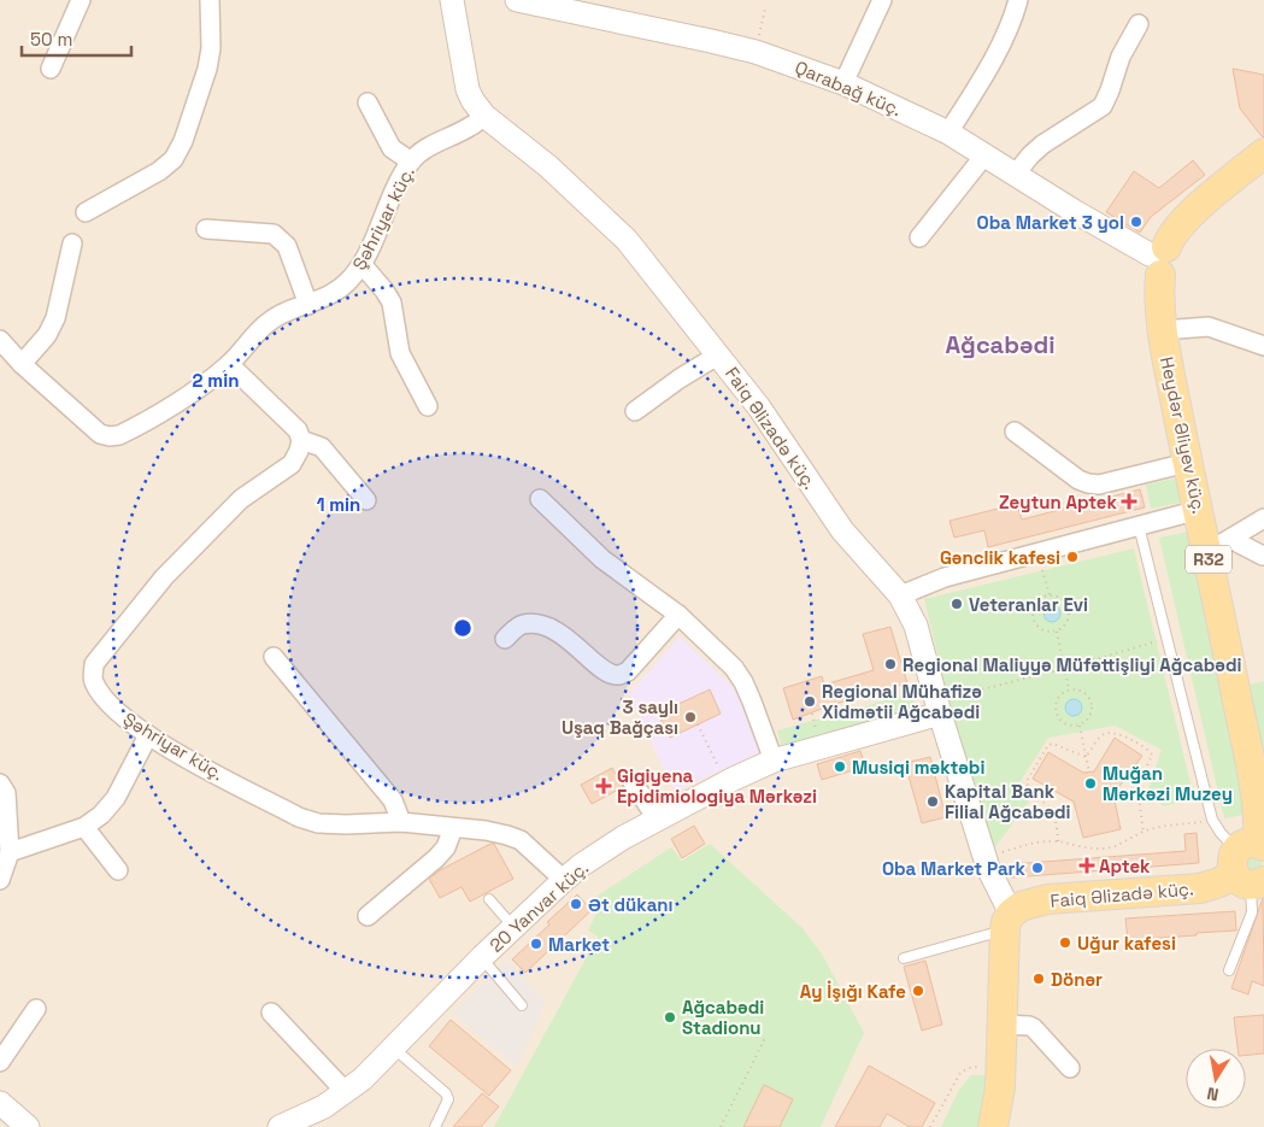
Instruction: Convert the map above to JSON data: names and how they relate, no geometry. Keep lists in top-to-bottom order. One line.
{"streets":{"main road":["Faiq Əlizadə küç.","Heydər Əliyev küç.","R32"],"street":["Qarabağ küç.","Şəhriyar küç.","20 Yanvar küç."]},"crossings":[["Qarabağ küç.","Heydər Əliyev küç."],["Şəhriyar küç.","Faiq Əlizadə küç."],["Şəhriyar küç.","20 Yanvar küç."],["Faiq Əlizadə küç.","Heydər Əliyev küç."],["Faiq Əlizadə küç.","20 Yanvar küç."]],"districts":["Ağcabədi"],"places":{"other":["Oba Market 3 yol","Gənclik kafesi","Veteranlar Evi","Regional Maliyyə Müfəttişliyi Ağcabədi","Regional Mühafizə Xidmətii Ağcabədi","3 saylı Uşaq Bağçası","Musiqi məktəbi","Muğan Mərkəzi Muzey","Kapital Bank Filial Ağcabədi","Oba Market Park","Әt dükanı","Uğur kafesi","Market","Dönər","Ay İşığı Kafe","Ağcabədi Stadionu"],"health":["Zeytun Aptek","Gigiyena Epidimiologiya Mərkəzi","Aptek"]},"scale_bar":"50 m","north":"bottom","rings":["2 min","1 min"]}
